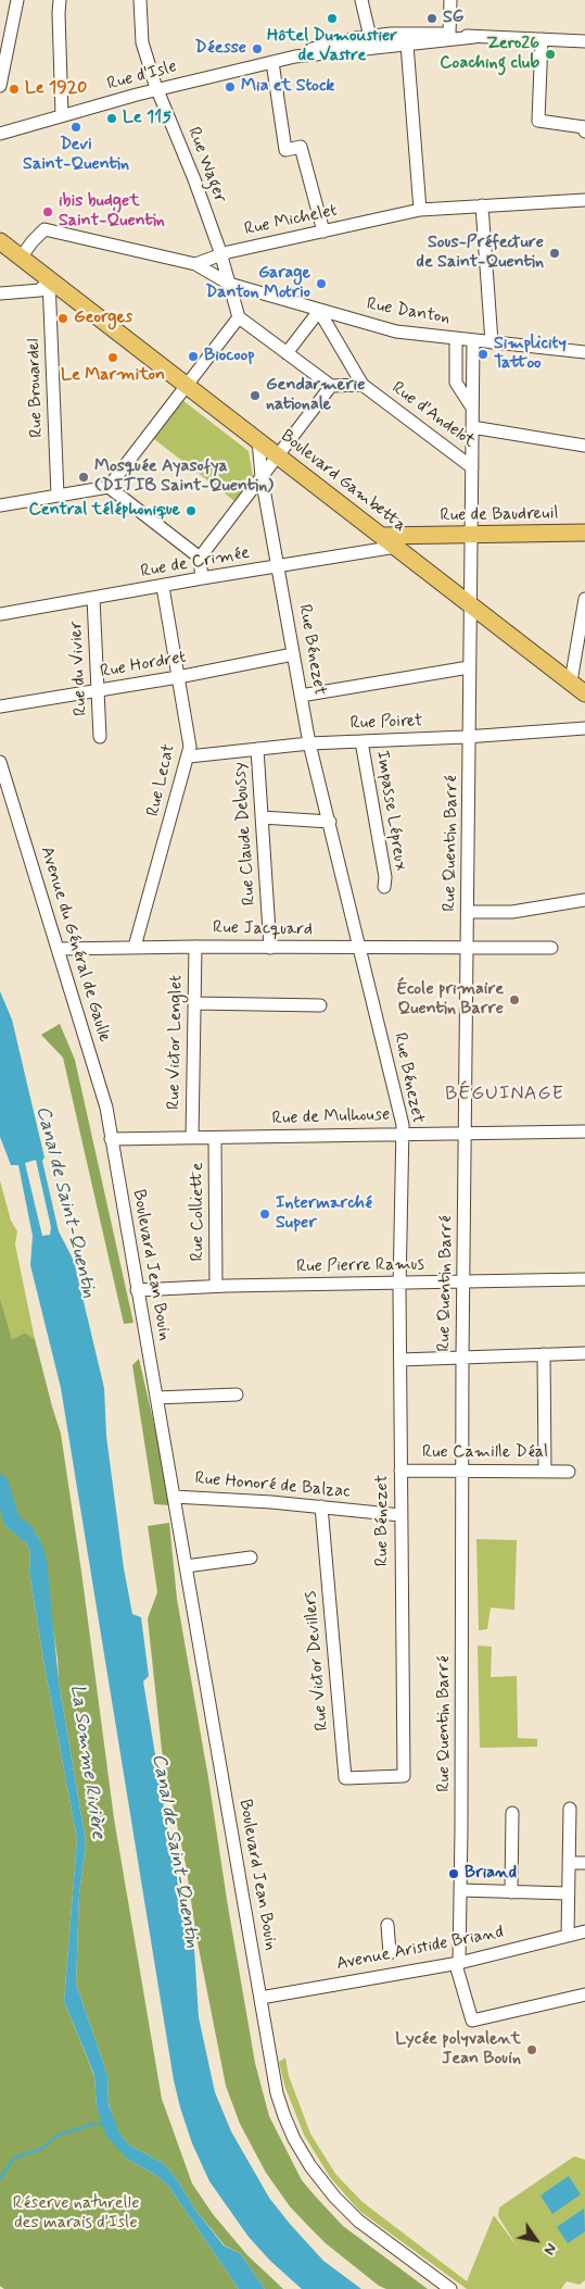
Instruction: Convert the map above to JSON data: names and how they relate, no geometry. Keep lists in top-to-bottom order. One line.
{"streets":{"main road":["Boulevard Gambetta","Rue de Baudreuil"],"street":["Rue d'Isle","Rue Wager","Rue Michelet","Rue Danton","Rue Brouardel","Rue d'Andelot","Rue de Crimée","Rue Bénezet","Rue Hordret","Rue du Vivier","Rue Poiret","Rue Lecat","Impasse Lépreux","Rue Claude Debussy","Rue Quentin Barré","Rue Jacquard","Avenue du Général de Gaulle","Rue Victor Lenglet","Rue de Mulhouse","Rue Colliette","Boulevard Jean Bouin","Rue Pierre Ramus","Rue Camille Déal","Rue Honoré de Balzac","Rue Victor Devillers","Avenue Aristide Briand"]},"crossings":[["Rue d'Isle","Rue Wager"],["Rue Wager","Rue Michelet"],["Rue Wager","Rue Danton"],["Rue Michelet","Rue Danton"],["Rue Danton","Rue d'Andelot"],["Rue Danton","Rue Quentin Barré"],["Rue Brouardel","Boulevard Gambetta"],["Rue d'Andelot","Rue Quentin Barré"],["Boulevard Gambetta","Rue de Baudreuil"],["Boulevard Gambetta","Rue de Crimée"],["Boulevard Gambetta","Rue Bénezet"],["Boulevard Gambetta","Rue Quentin Barré"],["Rue de Baudreuil","Rue Quentin Barré"],["Rue de Crimée","Rue Bénezet"],["Rue de Crimée","Rue du Vivier"],["Rue de Crimée","Rue Lecat"],["Rue Bénezet","Rue Hordret"],["Rue Bénezet","Rue Poiret"],["Rue Bénezet","Rue Jacquard"],["Rue Bénezet","Rue de Mulhouse"],["Rue Bénezet","Rue Pierre Ramus"],["Rue Bénezet","Rue Camille Déal"],["Rue Bénezet","Rue Honoré de Balzac"],["Rue Bénezet","Rue Victor Devillers"],["Rue Hordret","Rue du Vivier"],["Rue Hordret","Rue Lecat"],["Rue Poiret","Rue Lecat"],["Rue Poiret","Impasse Lépreux"],["Rue Poiret","Rue Claude Debussy"],["Rue Poiret","Rue Quentin Barré"],["Rue Lecat","Rue Jacquard"],["Rue Claude Debussy","Rue Jacquard"],["Rue Quentin Barré","Rue Jacquard"],["Rue Quentin Barré","Rue de Mulhouse"],["Rue Quentin Barré","Rue Pierre Ramus"],["Rue Quentin Barré","Rue Camille Déal"],["Rue Quentin Barré","Avenue Aristide Briand"],["Rue Jacquard","Avenue du Général de Gaulle"],["Rue Jacquard","Rue Victor Lenglet"],["Avenue du Général de Gaulle","Rue de Mulhouse"],["Avenue du Général de Gaulle","Boulevard Jean Bouin"],["Rue Victor Lenglet","Rue de Mulhouse"],["Rue de Mulhouse","Rue Colliette"],["Rue de Mulhouse","Boulevard Jean Bouin"],["Rue Colliette","Rue Pierre Ramus"],["Boulevard Jean Bouin","Rue Pierre Ramus"],["Boulevard Jean Bouin","Rue Honoré de Balzac"],["Boulevard Jean Bouin","Avenue Aristide Briand"],["Rue Honoré de Balzac","Rue Victor Devillers"]],"districts":["BÉGUINAGE"],"water":["Canal de Saint-Quentin","La Somme Rivière"],"parks":["Réserve naturelle des marais d'Isle"],"places":["Hôtel Dumoustier de Vastre","SG","Déesse","Zero26 Coaching club","Mia et Stock","Le 1920","Le 115","Devi Saint-Quentin","ibis budget Saint-Quentin","Sous-Préfecture de Saint-Quentin","Garage Danton Motrio","Georges","Simplicity Tattoo","Biocoop","Le Marmiton","Gendarmerie nationale","Mosquée Ayasofya (DITIB Saint-Quentin)","Central téléphonique","École primaire Quentin Barre","Intermarché Super","Briand","Lycée polyvalent Jean Bouin"],"north":"bottom right"}
